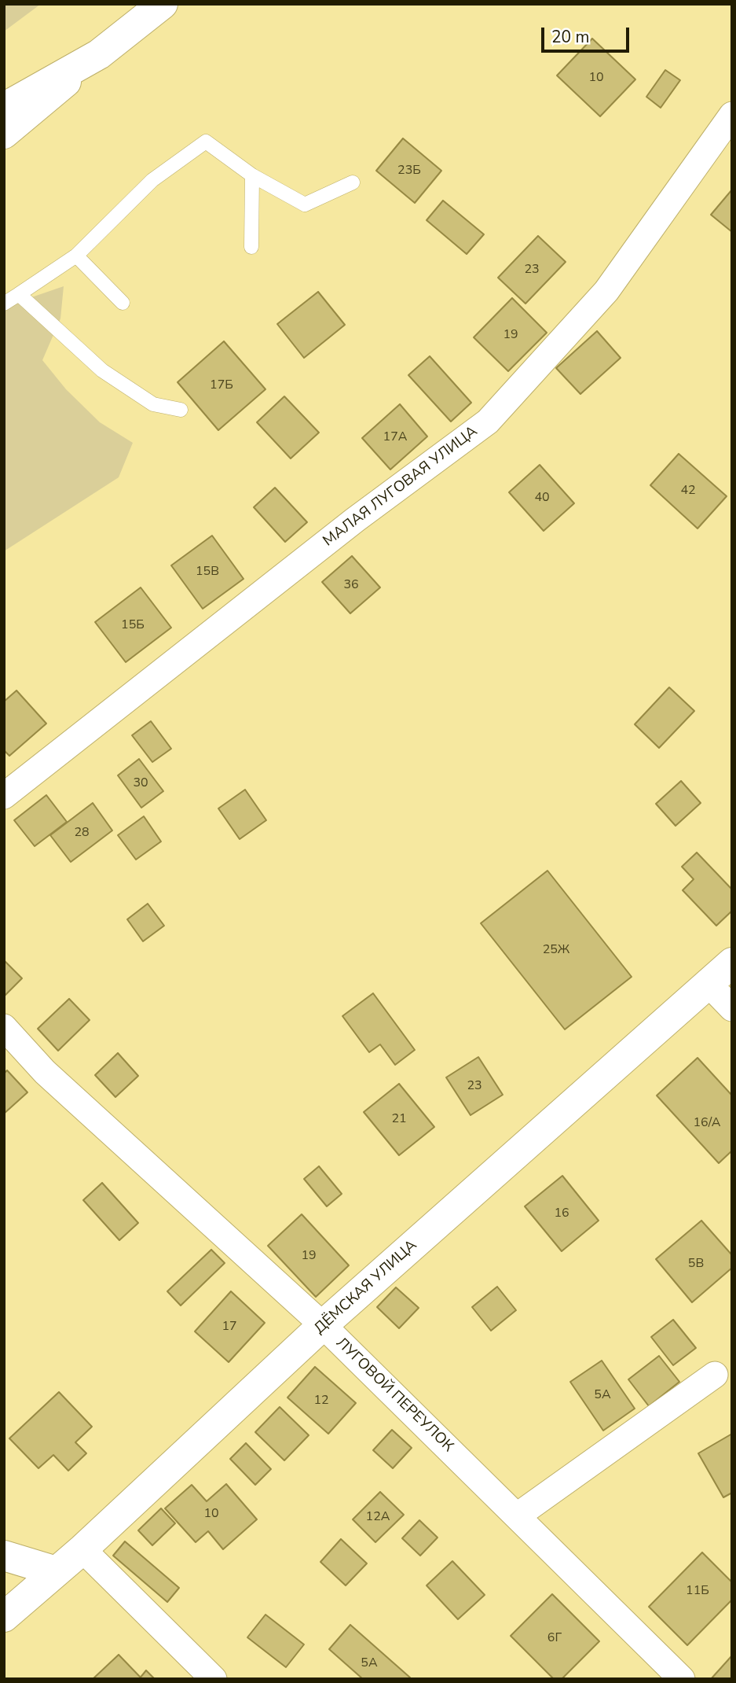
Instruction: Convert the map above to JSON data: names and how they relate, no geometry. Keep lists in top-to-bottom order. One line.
{"streets":{"street":["МАЛАЯ ЛУГОВАЯ УЛИЦА","ДЁМСКАЯ УЛИЦА","ЛУГОВОЙ ПЕРЕУЛОК"]},"crossings":[["ДЁМСКАЯ УЛИЦА","ЛУГОВОЙ ПЕРЕУЛОК"]],"house_numbers":["10","23Б","23","19","17Б","17А","42","40","15В","36","15Б","30","28","25Ж","23","21","16/А","16","19","5В","17","5А","12","10","12А","11Б","6Г","5А"],"scale_bar":"20 m"}
